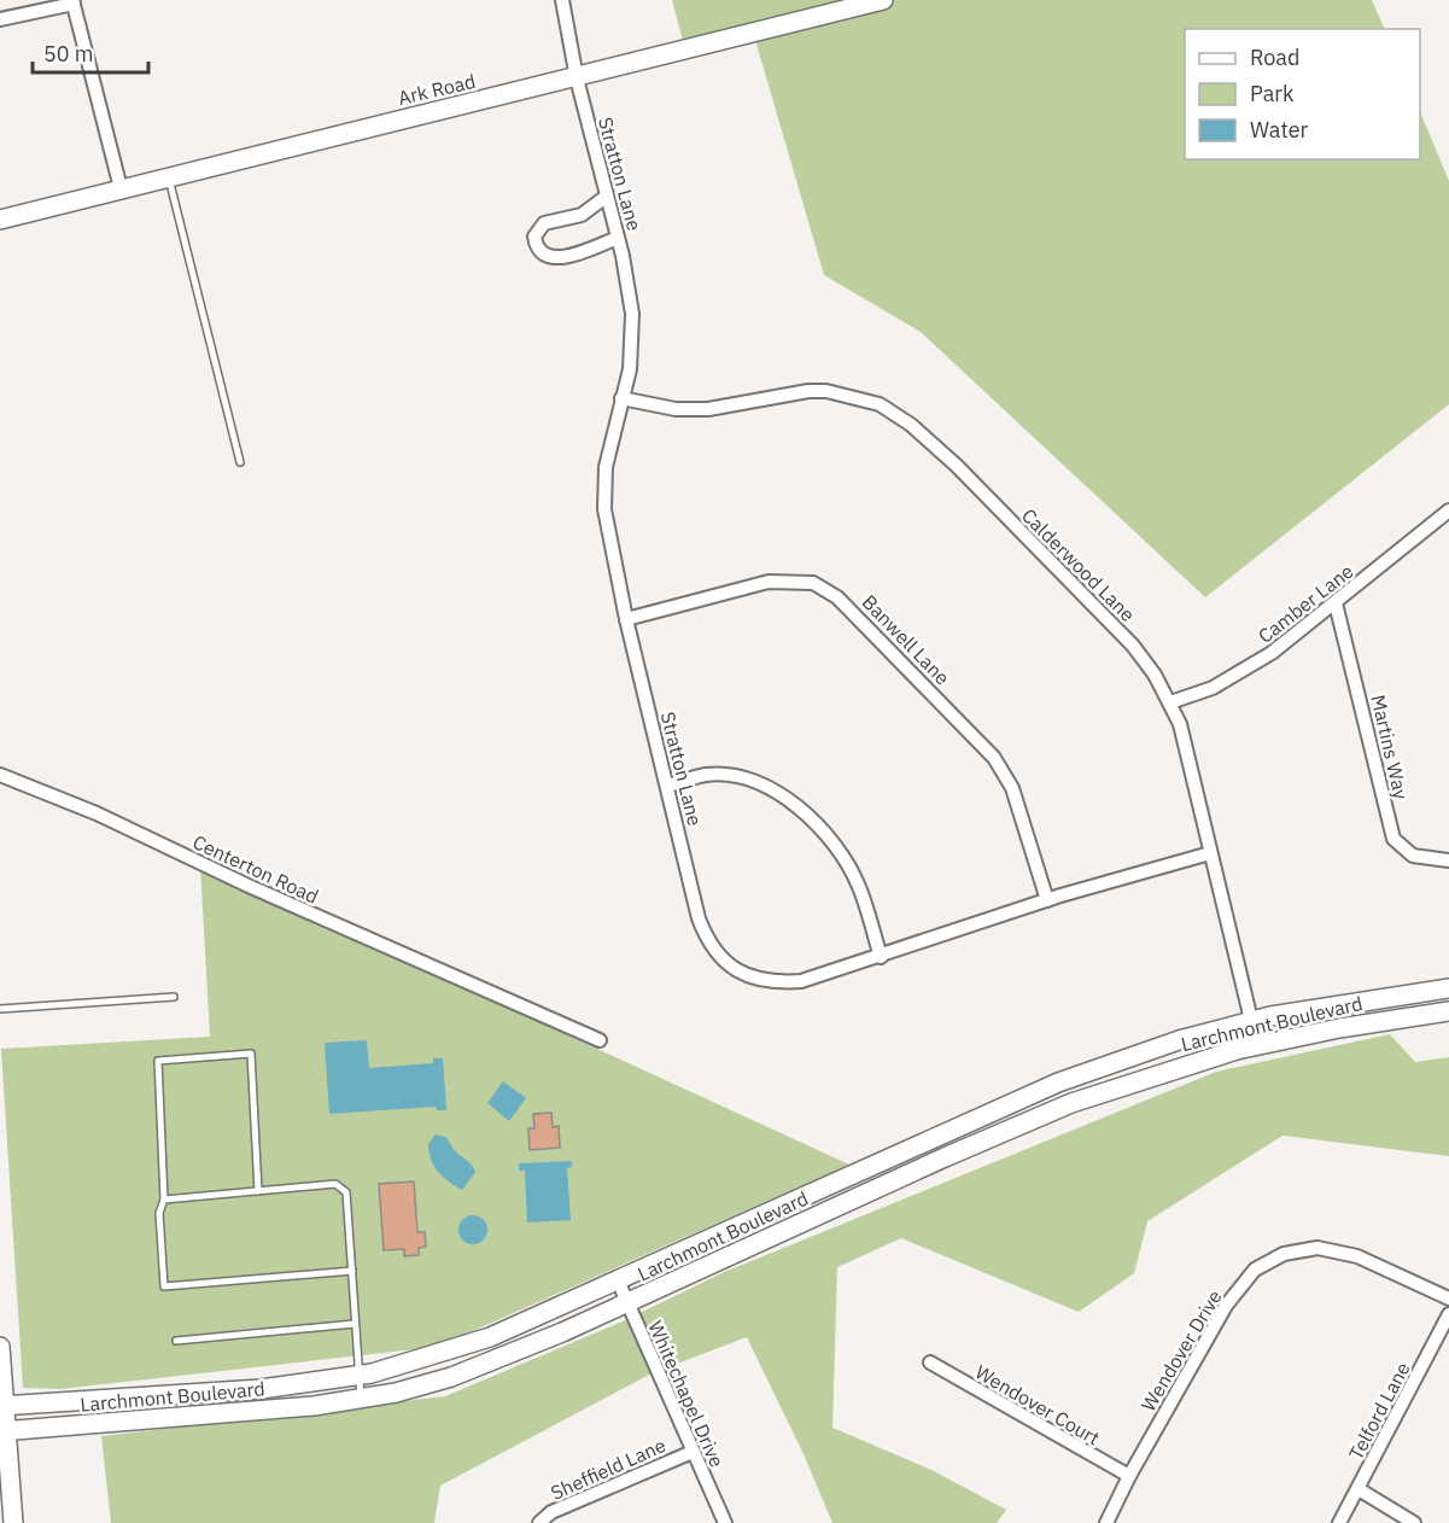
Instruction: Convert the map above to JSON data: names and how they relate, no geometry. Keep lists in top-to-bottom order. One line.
{"streets":{"street":["Ark Road","Stratton Lane","Calderwood Lane","Camber Lane","Banwell Lane","Martins Way","Centerton Road","Larchmont Boulevard","Wendover Drive","Whitechapel Drive","Wendover Court","Telford Lane","Sheffield Lane"]},"crossings":[["Ark Road","Stratton Lane"],["Stratton Lane","Calderwood Lane"],["Stratton Lane","Banwell Lane"],["Calderwood Lane","Camber Lane"],["Calderwood Lane","Larchmont Boulevard"],["Camber Lane","Martins Way"],["Larchmont Boulevard","Whitechapel Drive"],["Wendover Drive","Wendover Court"],["Whitechapel Drive","Sheffield Lane"]],"legend":["Road","Park","Water"],"scale_bar":"50 m"}
